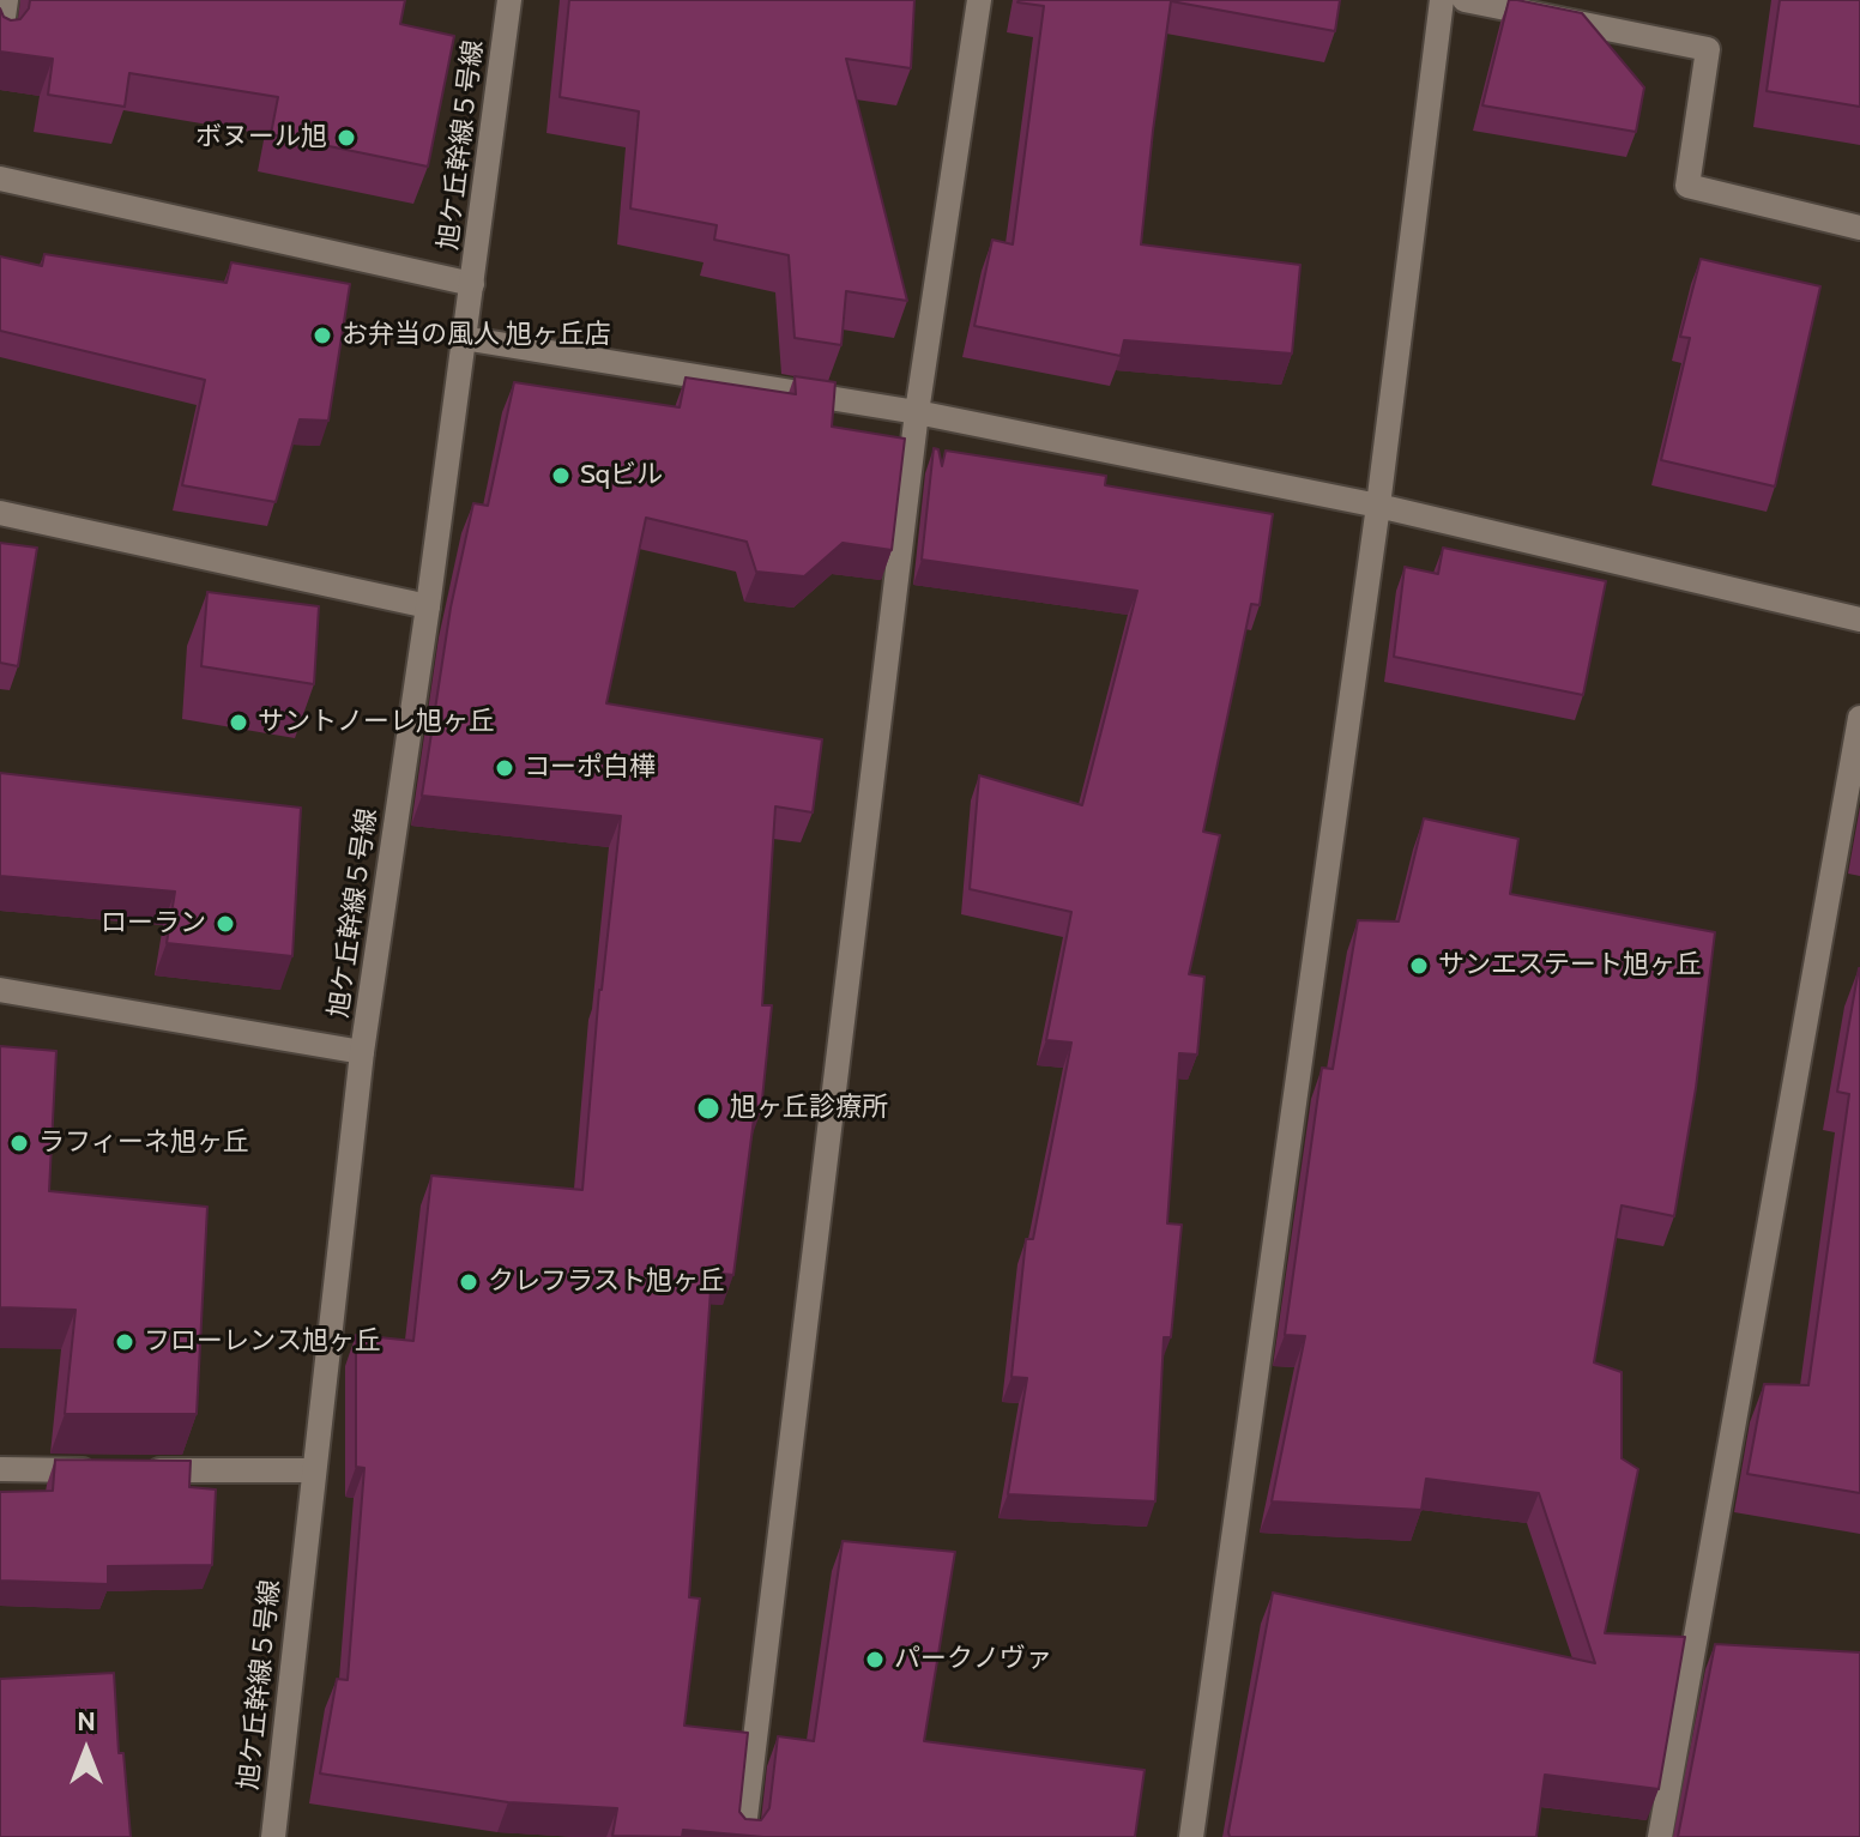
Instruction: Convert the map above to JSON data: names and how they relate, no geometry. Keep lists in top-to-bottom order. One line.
{"streets":{"street":["旭ケ丘幹線５号線"]},"places":["ボヌール旭","お弁当の風人 旭ヶ丘店","Sqビル","サントノーレ旭ヶ丘","コーポ白樺","ローラン","サンエステート旭ヶ丘","旭ヶ丘診療所","ラフィーネ旭ヶ丘","クレフラスト旭ヶ丘","フローレンス旭ヶ丘","パークノヴァ"],"north":"top"}
